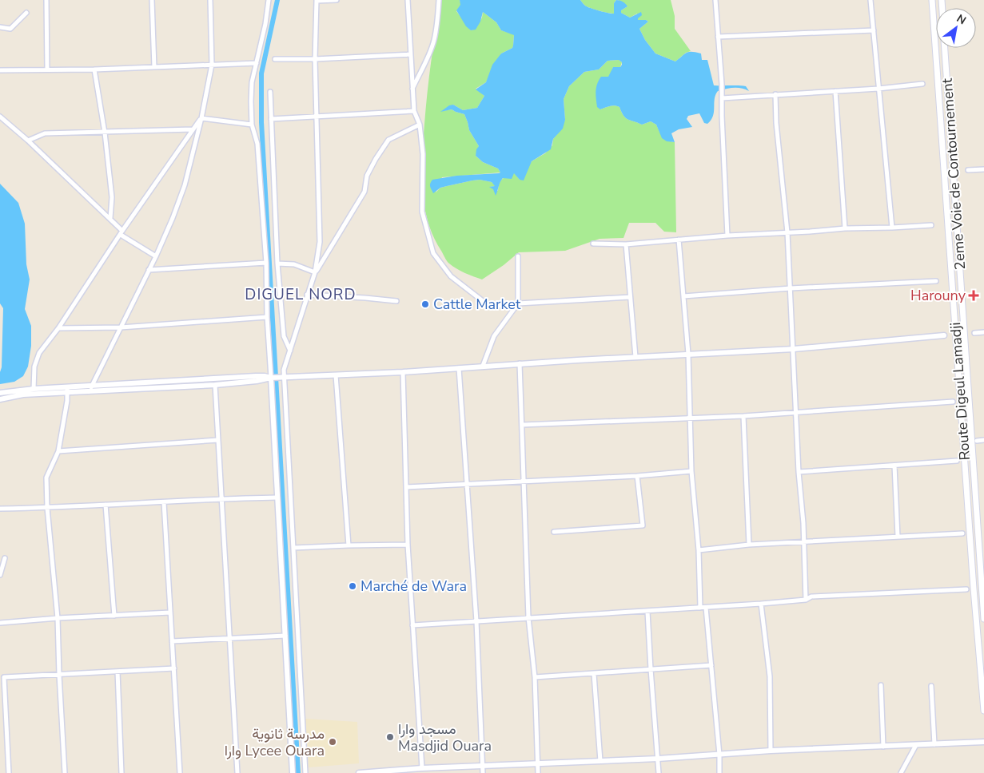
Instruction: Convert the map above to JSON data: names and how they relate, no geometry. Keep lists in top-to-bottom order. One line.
{"streets":{"main road":["2eme Voie de Contournement","Route Digeul Lamadji"]},"districts":["DIGUEL NORD"],"places":{"health":["Harouny"],"other":["Cattle Market","Marché de Wara","مسجد وارا Masdjid Ouara","مدرسة ثانوية وارا Lycee Ouara"]},"north":"top right"}
